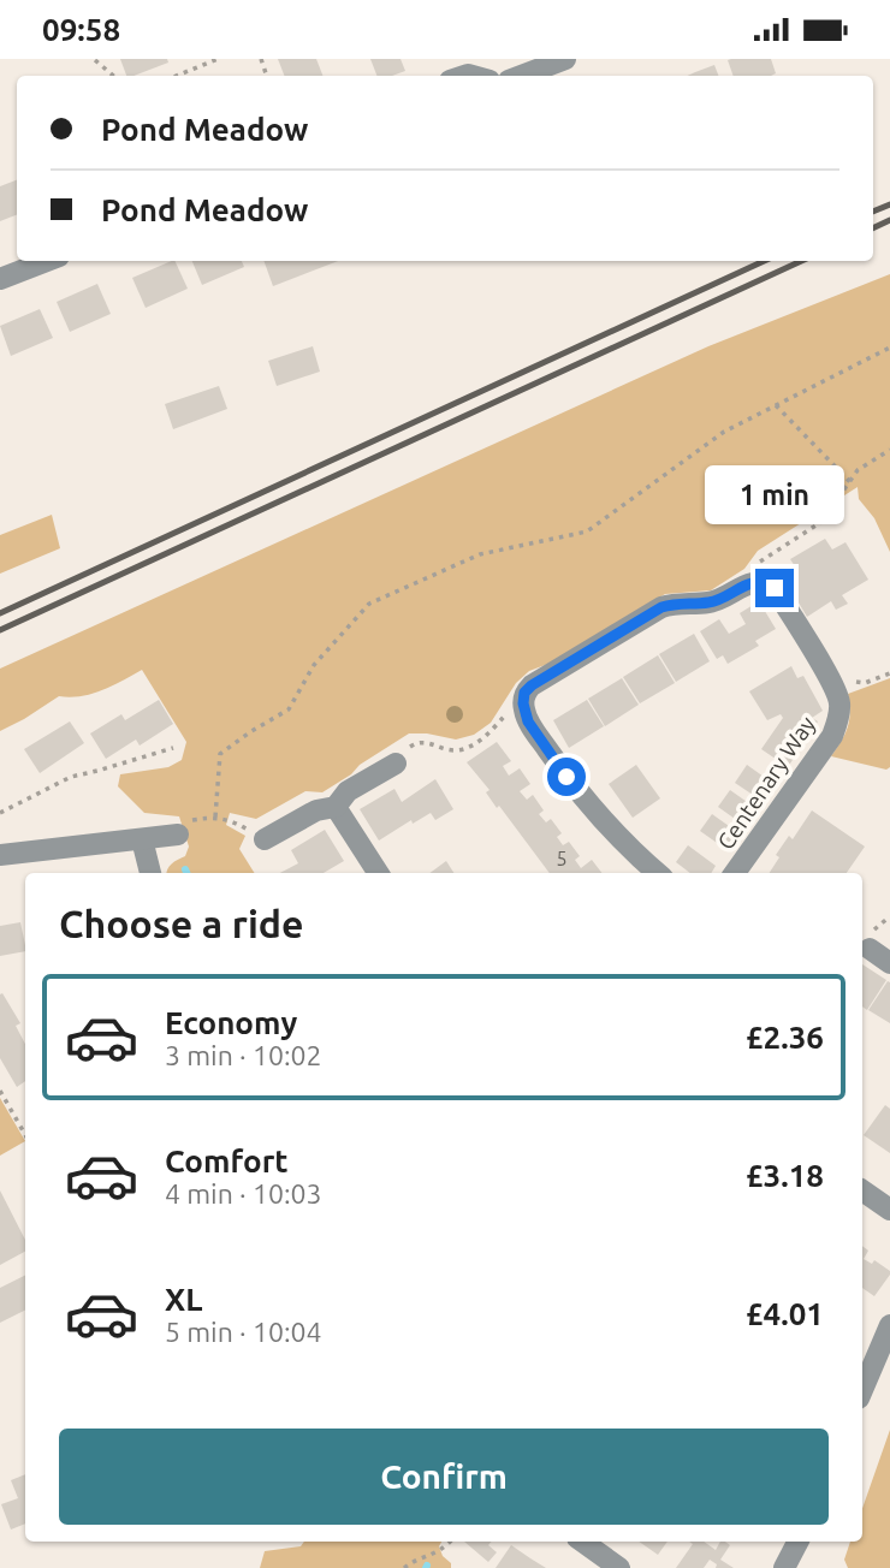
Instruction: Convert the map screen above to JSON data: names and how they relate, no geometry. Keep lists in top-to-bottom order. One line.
{"streets":{"street":["Centenary Way"]},"house_numbers":["5"],"page":{"status":"09:58","banner":["Pond Meadow","Pond Meadow"],"bubble":"1 min","heading":"Choose a ride","list":[{"name":"Economy","note":"3 min · 10:02","value":"£2.36"},{"name":"Comfort","note":"4 min · 10:03","value":"£3.18"},{"name":"XL","note":"5 min · 10:04","value":"£4.01"}],"buttons":"Confirm"}}
